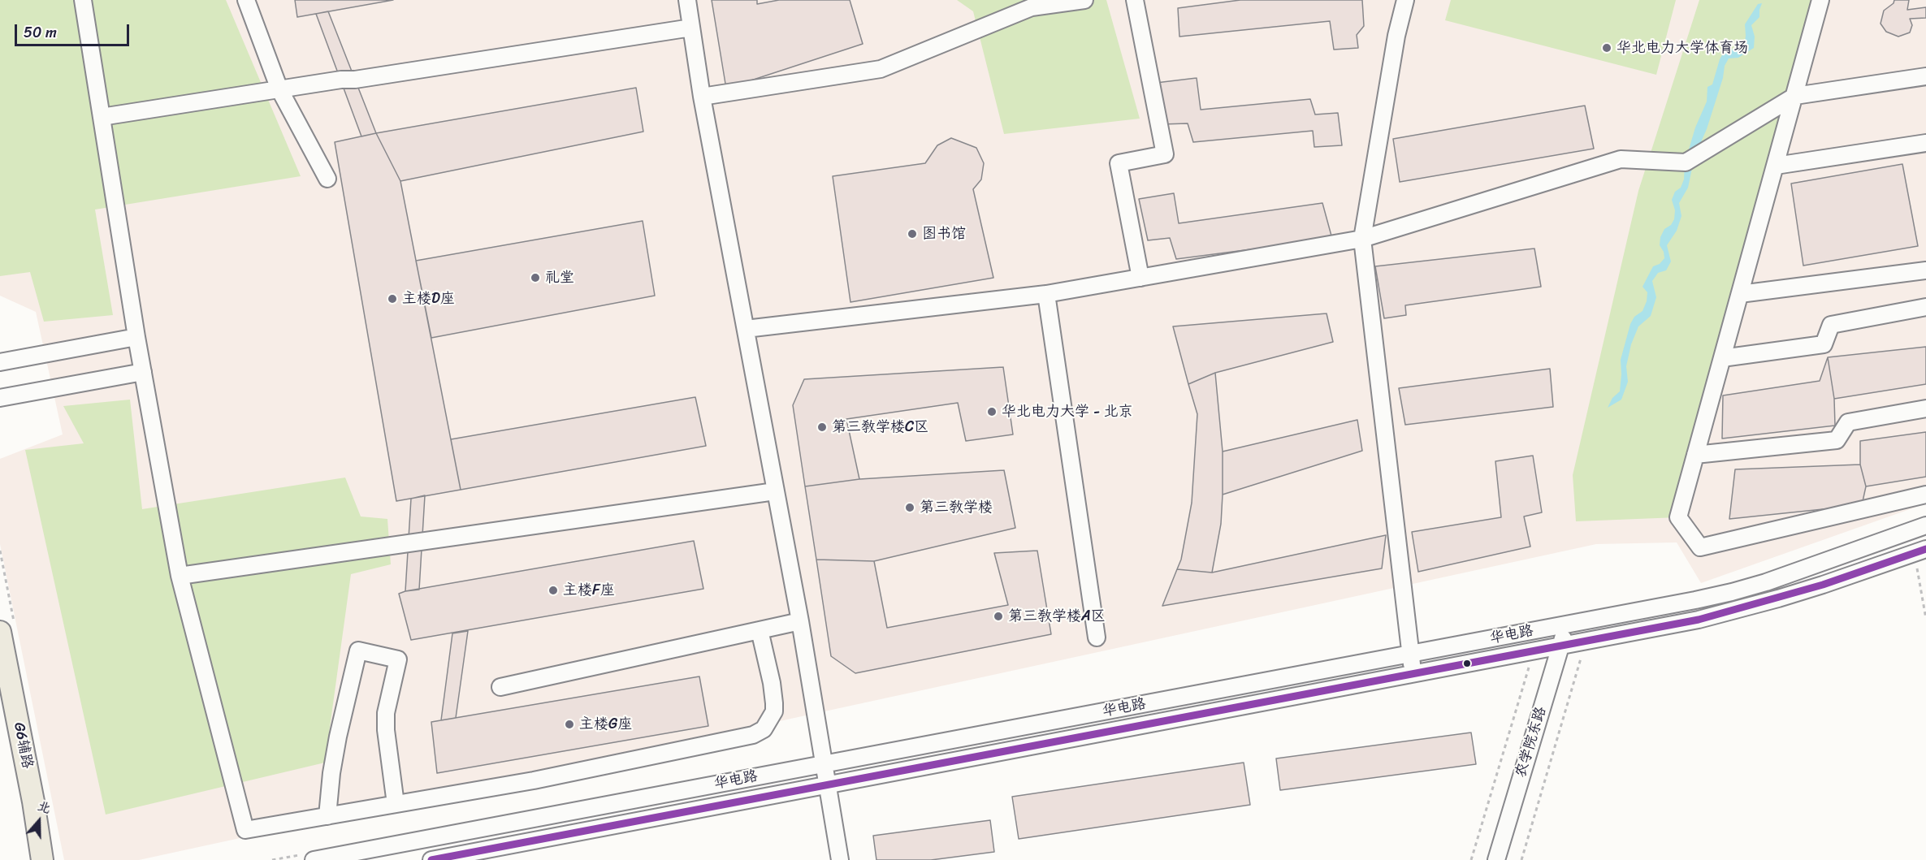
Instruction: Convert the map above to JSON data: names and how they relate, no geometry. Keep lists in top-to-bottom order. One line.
{"streets":{"main road":["G6辅路"],"street":["华电路","农学院东路"]},"crossings":[["华电路","农学院东路"]],"places":["华北电力大学体育场","图书馆","礼堂","主楼D座","华北电力大学 - 北京","第三教学楼C区","第三教学楼","主楼F座","第三教学楼A区","主楼G座"],"scale_bar":"50 m","north":"top"}
